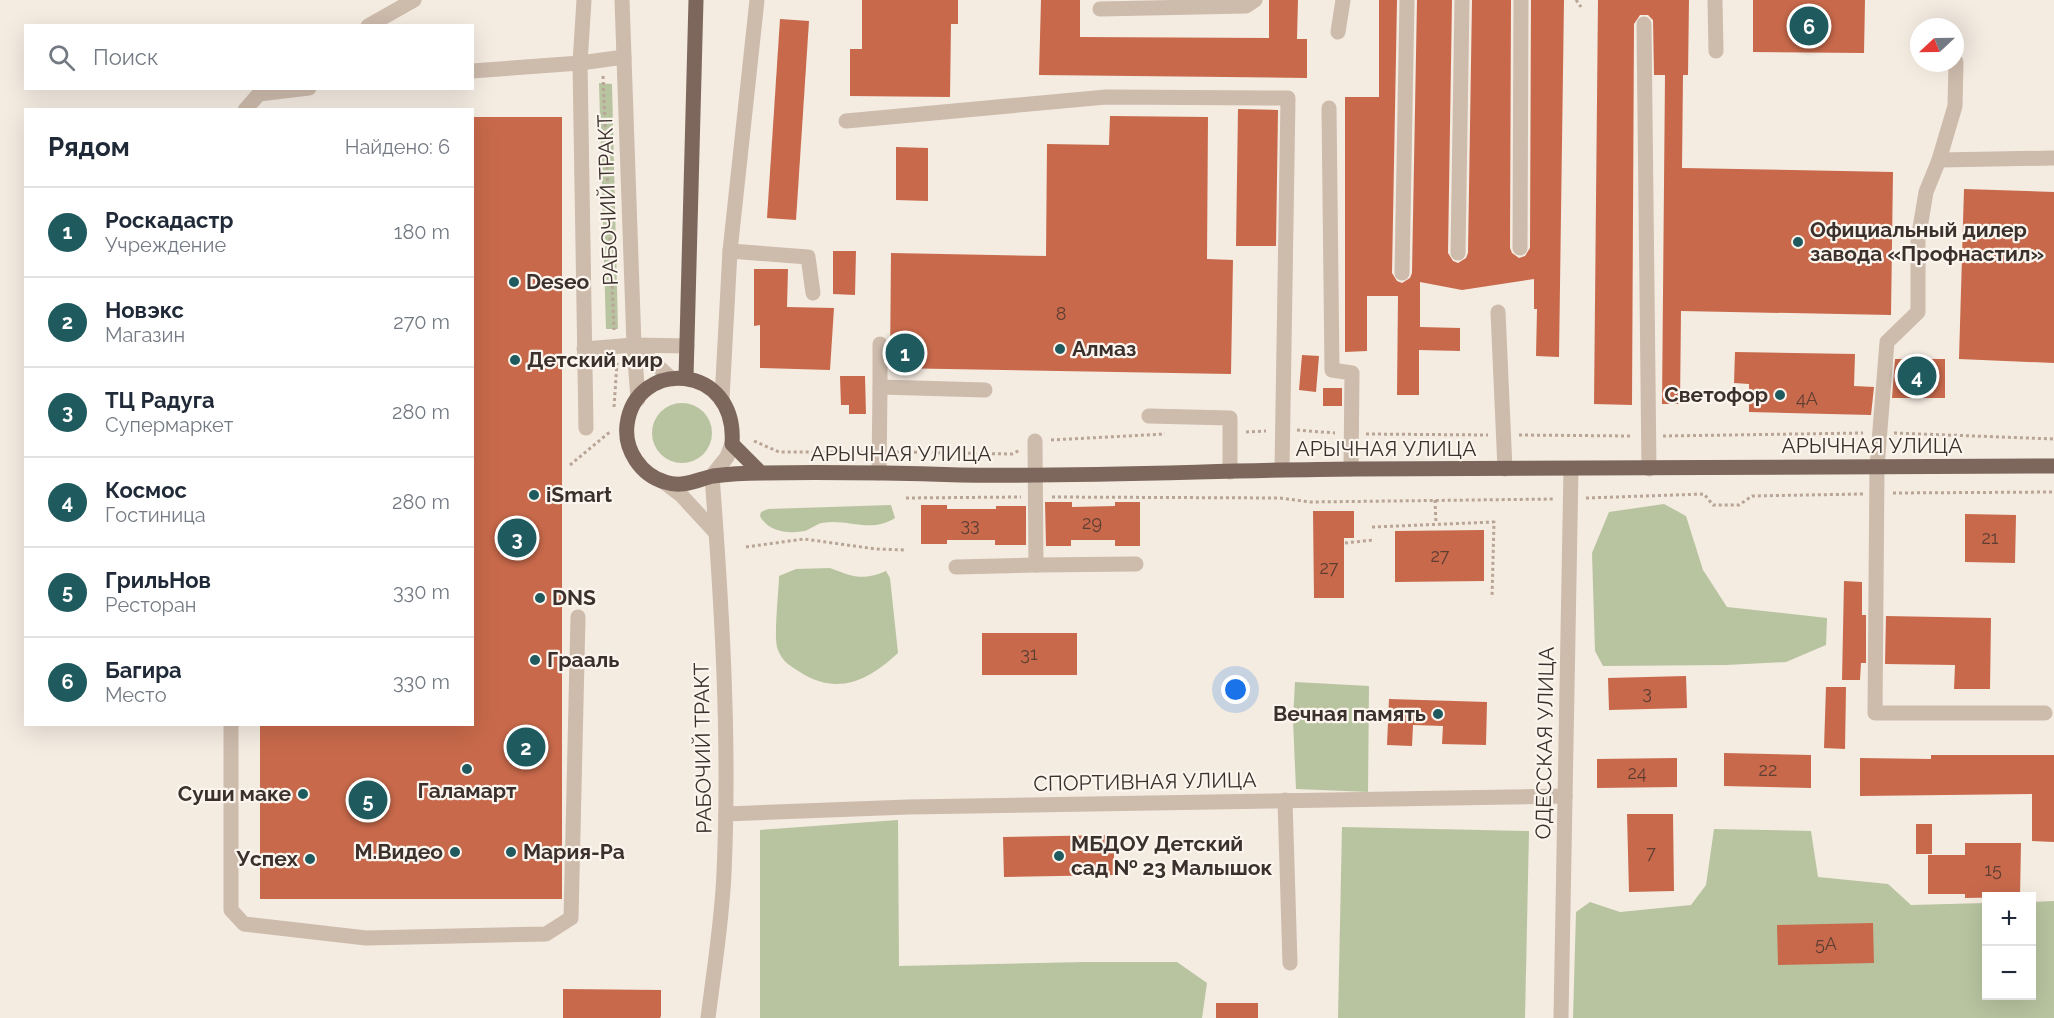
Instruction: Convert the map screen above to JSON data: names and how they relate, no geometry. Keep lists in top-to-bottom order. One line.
{"streets":{"main road":["РАБОЧИЙ ТРАКТ","АРЫЧНАЯ УЛИЦА"],"street":["ОДЕССКАЯ УЛИЦА","СПОРТИВНАЯ УЛИЦА"]},"crossings":[["РАБОЧИЙ ТРАКТ","АРЫЧНАЯ УЛИЦА"],["РАБОЧИЙ ТРАКТ","СПОРТИВНАЯ УЛИЦА"],["АРЫЧНАЯ УЛИЦА","ОДЕССКАЯ УЛИЦА"],["ОДЕССКАЯ УЛИЦА","СПОРТИВНАЯ УЛИЦА"]],"places":["Официальный дилер завода «Профнастил»","Deseo","Алмаз","Детский мир","Светофор","iSmart","DNS","Грааль","Вечная память","Галамарт","Суши маке","М.Видео","Мария-Ра","МБДОУ Детский сад № 23 Малышок","Успех"],"house_numbers":["8","4А","29","33","21","27","27","31","3","22","24","7","15","5А"],"north":"left","page":{"pins":["6","1","4","3","2","5"],"search":"Поиск","heading":["Рядом","Найдено: 6"],"list":[{"mark":"1","name":"Роскадастр","note":"Учреждение","value":"180 m"},{"mark":"2","name":"Новэкс","note":"Магазин","value":"270 m"},{"mark":"3","name":"ТЦ Радуга","note":"Супермаркет","value":"280 m"},{"mark":"4","name":"Космос","note":"Гостиница","value":"280 m"},{"mark":"5","name":"ГрильНов","note":"Ресторан","value":"330 m"},{"mark":"6","name":"Багира","note":"Место","value":"330 m"}],"map_buttons":["+","−"]}}
